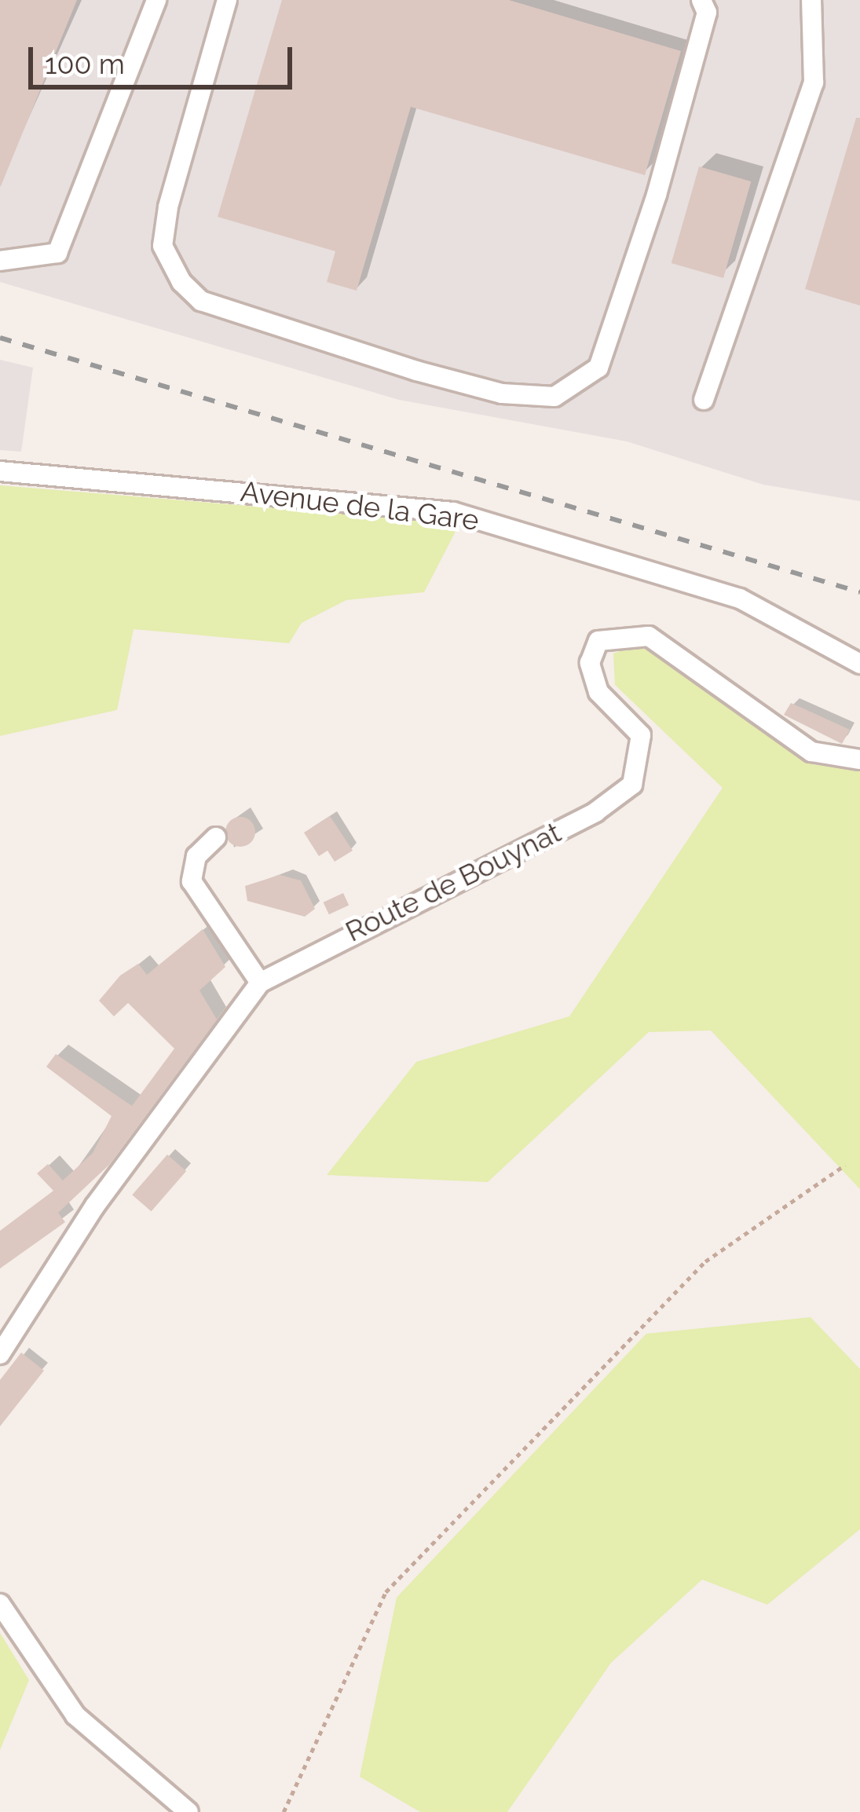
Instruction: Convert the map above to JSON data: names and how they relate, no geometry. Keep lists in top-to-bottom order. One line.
{"streets":{"street":["Avenue de la Gare","Route de Bouynat"]},"scale_bar":"100 m"}
